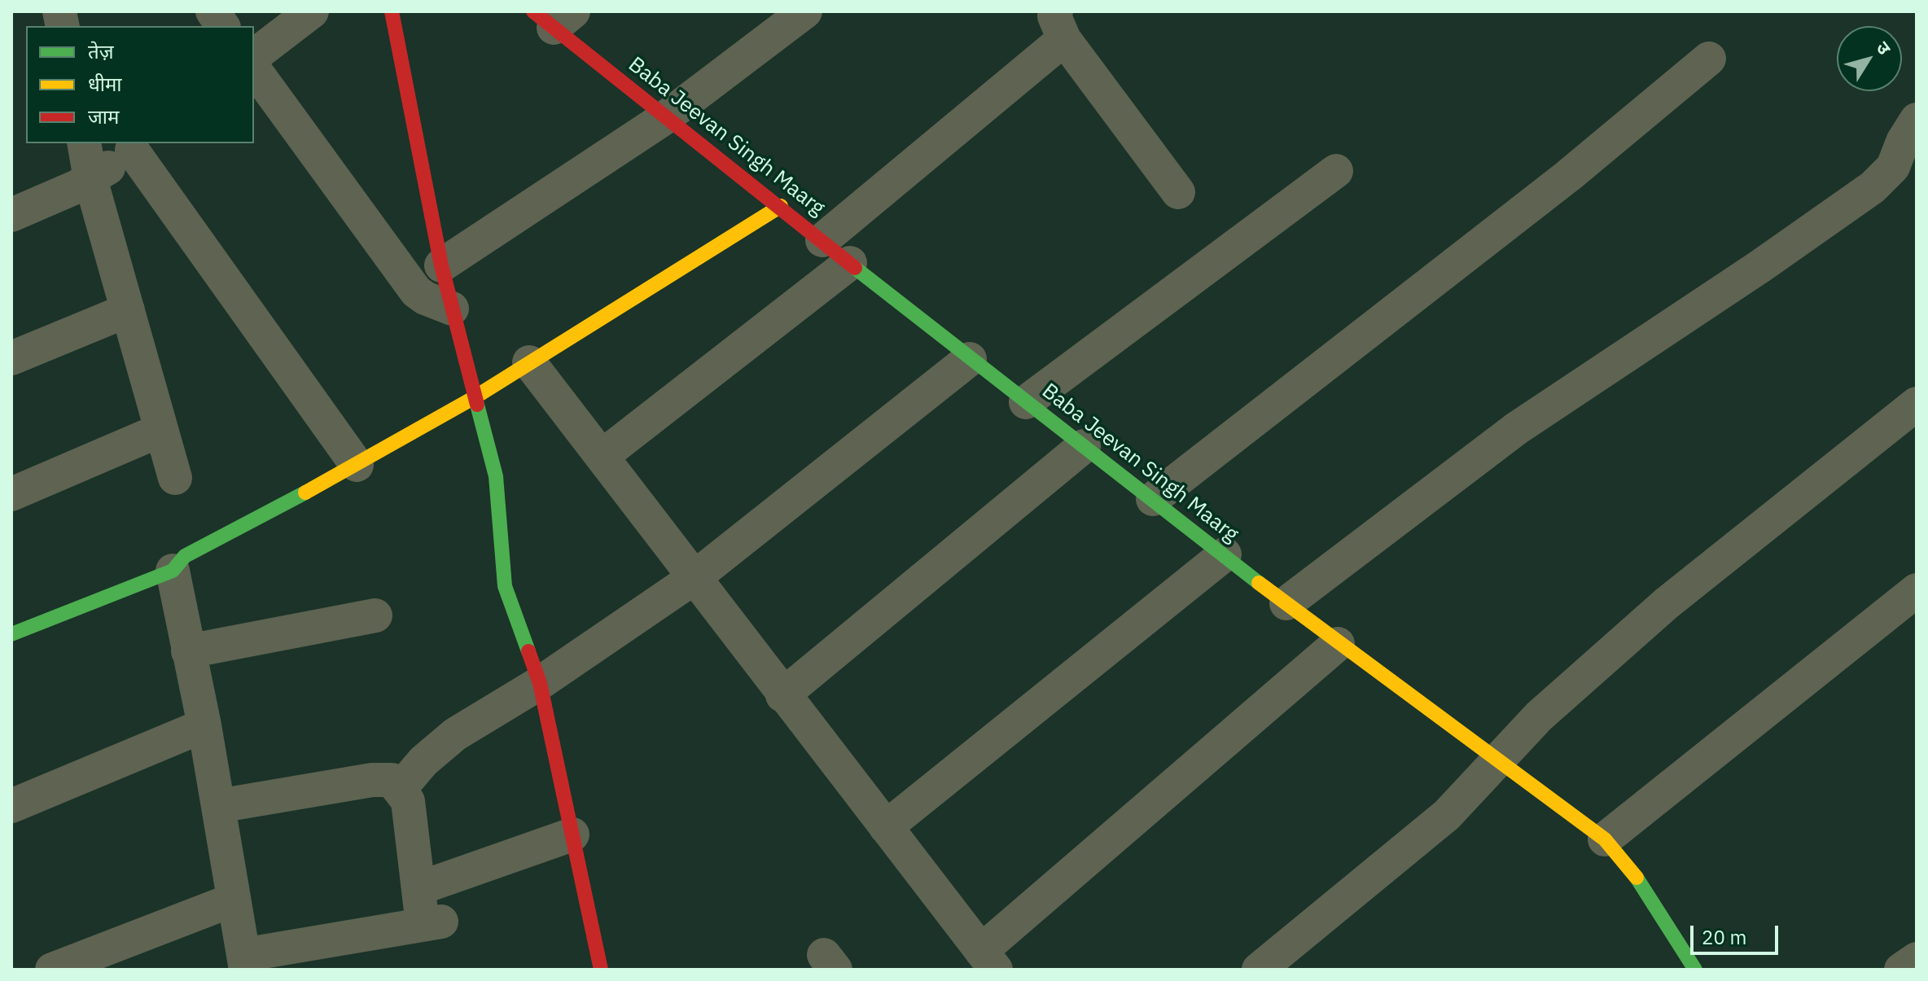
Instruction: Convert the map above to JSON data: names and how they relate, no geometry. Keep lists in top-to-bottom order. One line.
{"streets":{"street":["Baba Jeevan Singh Maarg"]},"legend":["तेज़","धीमा","जाम"],"scale_bar":"20 m","north":"top right"}
